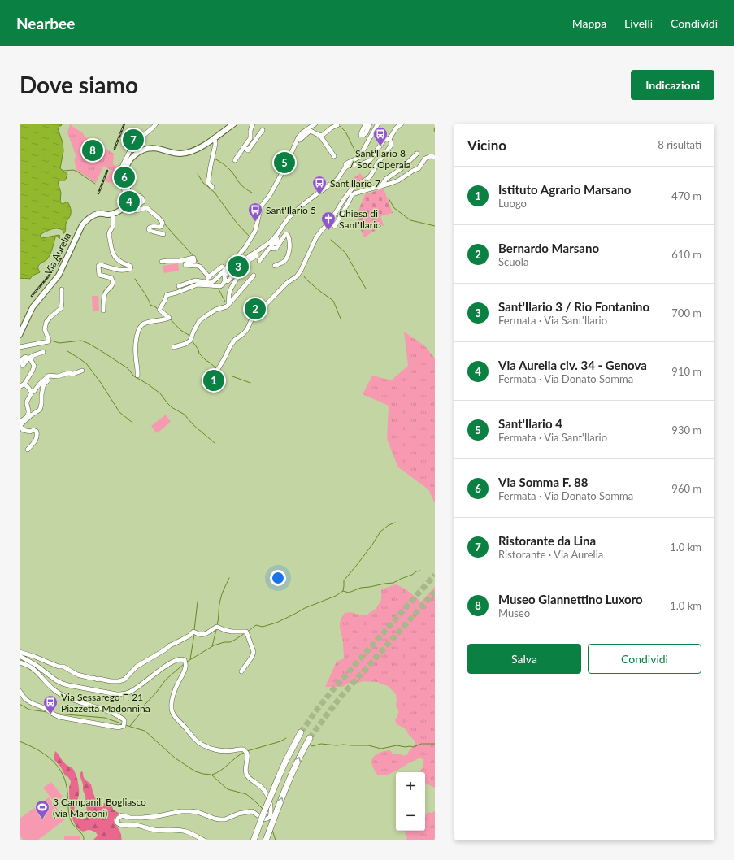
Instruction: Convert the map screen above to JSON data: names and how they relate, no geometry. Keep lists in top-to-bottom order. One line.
{"streets":{"main road":["Via Aurelia"]},"places":{"bus stop":["Sant'Ilario 8 / Soc. Operaia","Sant'Ilario 7","Sant'Ilario 5","Via Sessarego F. 21 Piazzetta Madonnina"],"church":["Chiesa di Sant'Ilario"],"sports":["3 Campanili Bogliasco (via Marconi)"]},"page":{"header":"Nearbee","nav":["Mappa","Livelli","Condividi"],"buttons":["Indicazioni",["Salva","Condividi"]],"title":"Dove siamo","heading":["Vicino","8 risultati"],"pins":["7","8","5","6","4","3","2","1"],"list":[{"mark":"1","name":"Istituto Agrario Marsano","note":"Luogo","value":"470 m"},{"mark":"2","name":"Bernardo Marsano","note":"Scuola","value":"610 m"},{"mark":"3","name":"Sant'Ilario 3 / Rio Fontanino","note":"Fermata · Via Sant'Ilario","value":"700 m"},{"mark":"4","name":"Via Aurelia civ. 34 - Genova","note":"Fermata · Via Donato Somma","value":"910 m"},{"mark":"5","name":"Sant'Ilario 4","note":"Fermata · Via Sant'Ilario","value":"930 m"},{"mark":"6","name":"Via Somma F. 88","note":"Fermata · Via Donato Somma","value":"960 m"},{"mark":"7","name":"Ristorante da Lina","note":"Ristorante · Via Aurelia","value":"1.0 km"},{"mark":"8","name":"Museo Giannettino Luxoro","note":"Museo","value":"1.0 km"}],"map_buttons":["+","−"]}}
